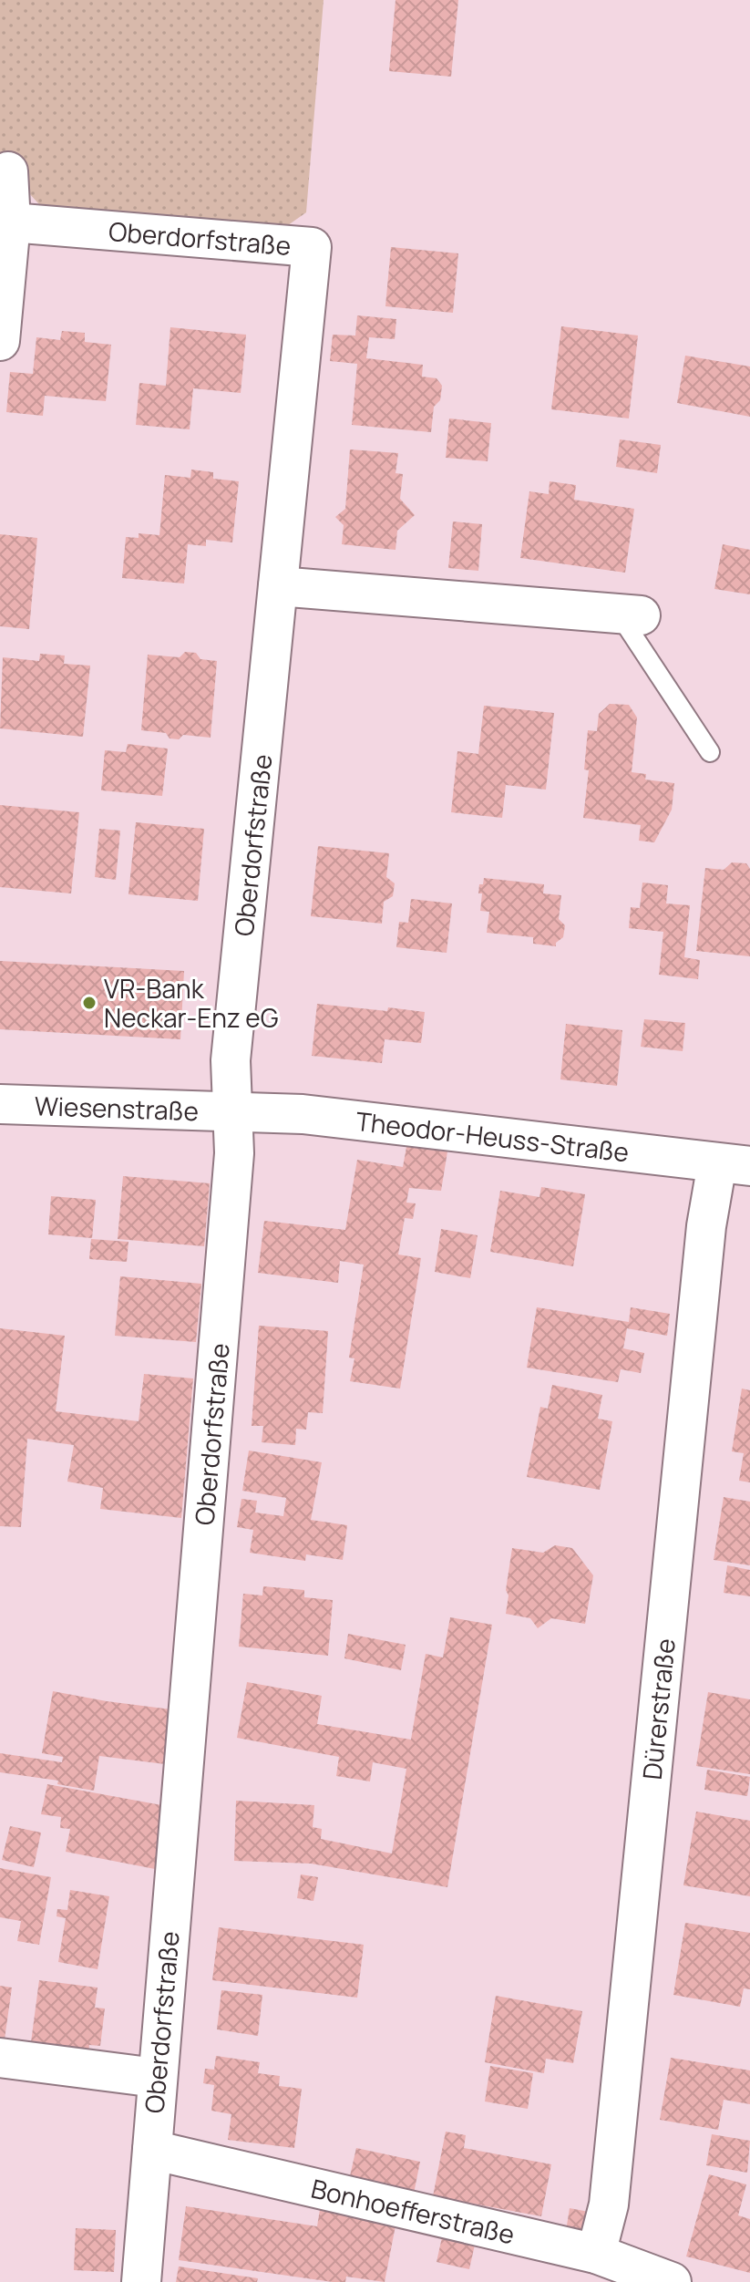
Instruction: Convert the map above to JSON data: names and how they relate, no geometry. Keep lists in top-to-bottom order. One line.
{"streets":{"street":["Oberdorfstraße","Wiesenstraße","Theodor-Heuss-Straße","Dürerstraße","Bonhoefferstraße"]},"crossings":[["Oberdorfstraße","Wiesenstraße"],["Oberdorfstraße","Theodor-Heuss-Straße"],["Oberdorfstraße","Bonhoefferstraße"],["Wiesenstraße","Theodor-Heuss-Straße"],["Theodor-Heuss-Straße","Dürerstraße"],["Dürerstraße","Bonhoefferstraße"]],"places":["VR-Bank Neckar-Enz eG"]}
